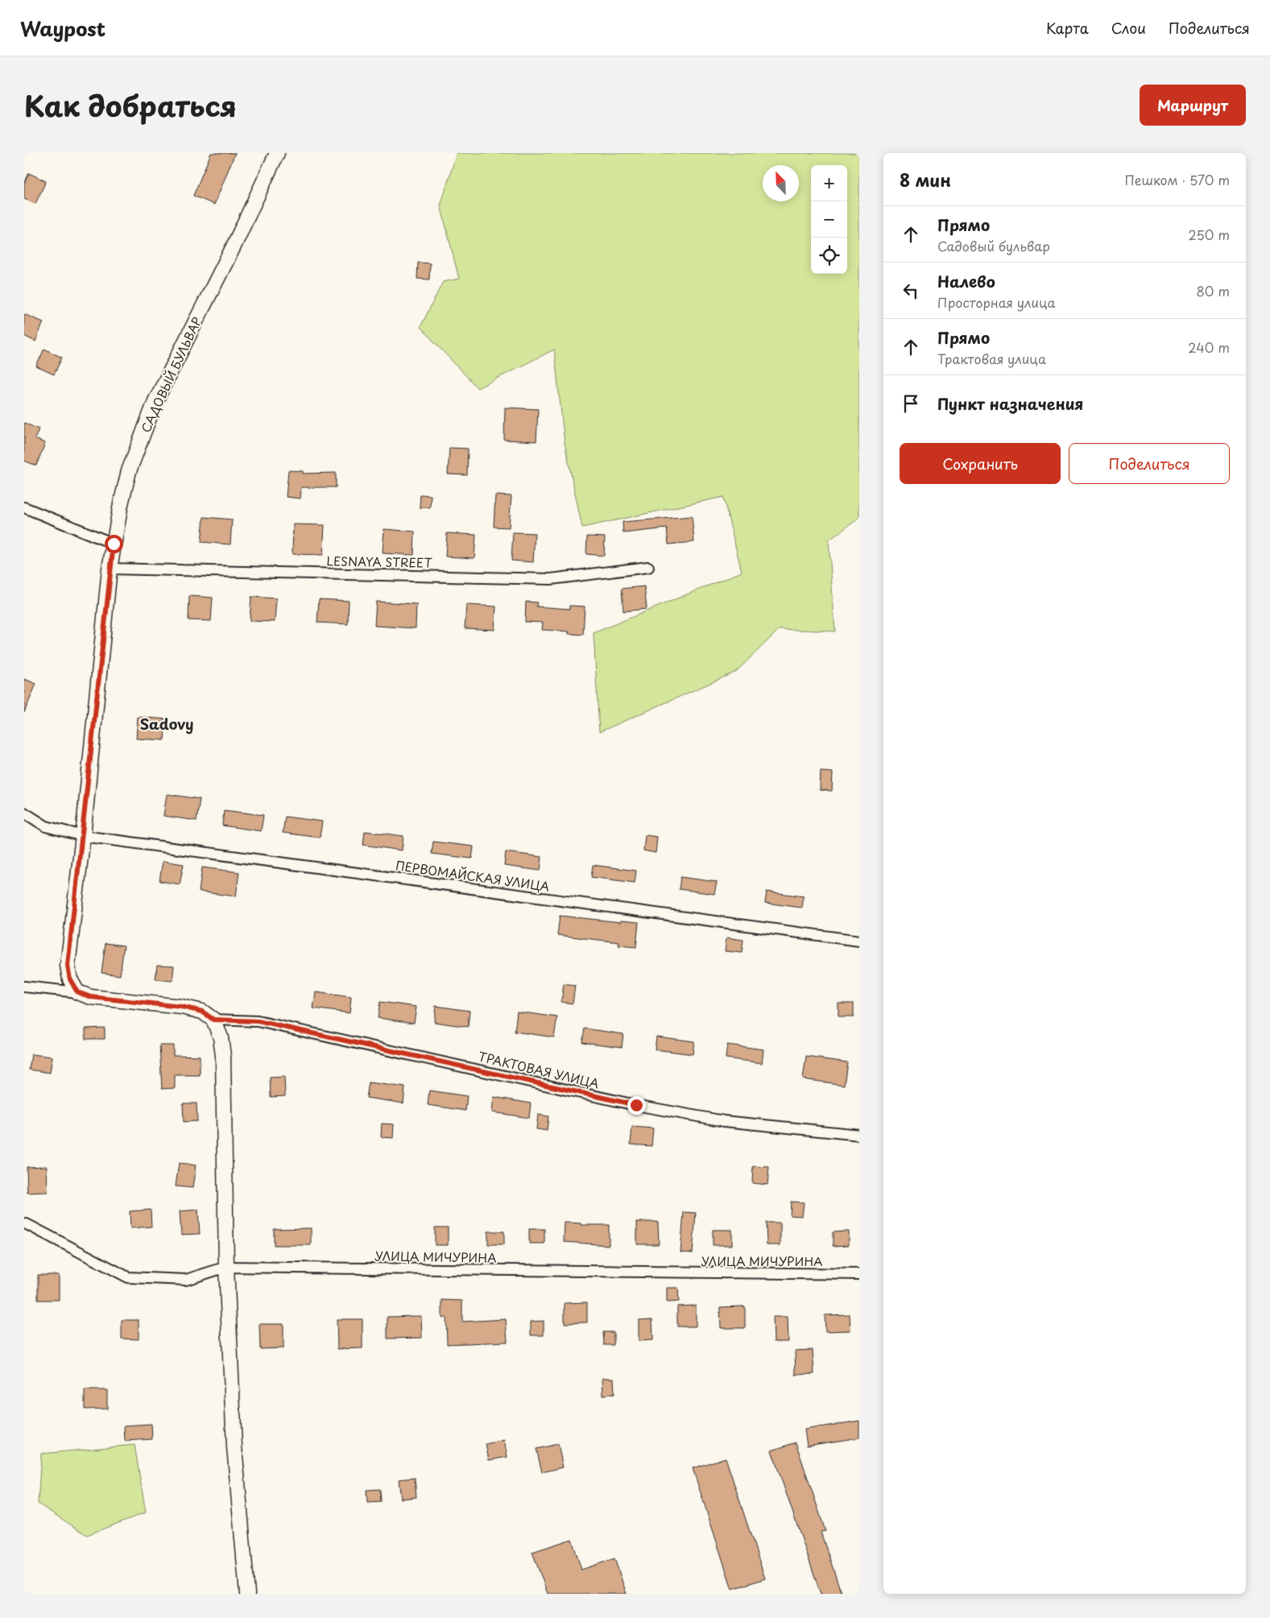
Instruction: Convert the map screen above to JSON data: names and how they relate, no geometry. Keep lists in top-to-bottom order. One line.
{"streets":{"street":["САДОВЫЙ БУЛЬВАР","LESNAYA STREET","ПЕРВОМАЙСКАЯ УЛИЦА","ТРАКТОВАЯ УЛИЦА","УЛИЦА МИЧУРИНА"]},"crossings":[["САДОВЫЙ БУЛЬВАР","LESNAYA STREET"],["САДОВЫЙ БУЛЬВАР","ПЕРВОМАЙСКАЯ УЛИЦА"]],"districts":["Sadovy"],"north":"top left","page":{"header":"Waypost","nav":["Карта","Слои","Поделиться"],"title":"Как добраться","buttons":["Маршрут",["Сохранить","Поделиться"]],"heading":["8 мин","Пешком · 570 m"],"map_buttons":["+","−"],"list":[["Прямо","Садовый бульвар","250 m"],["Налево","Просторная улица","80 m"],["Прямо","Трактовая улица","240 m"],"Пункт назначения"]}}
